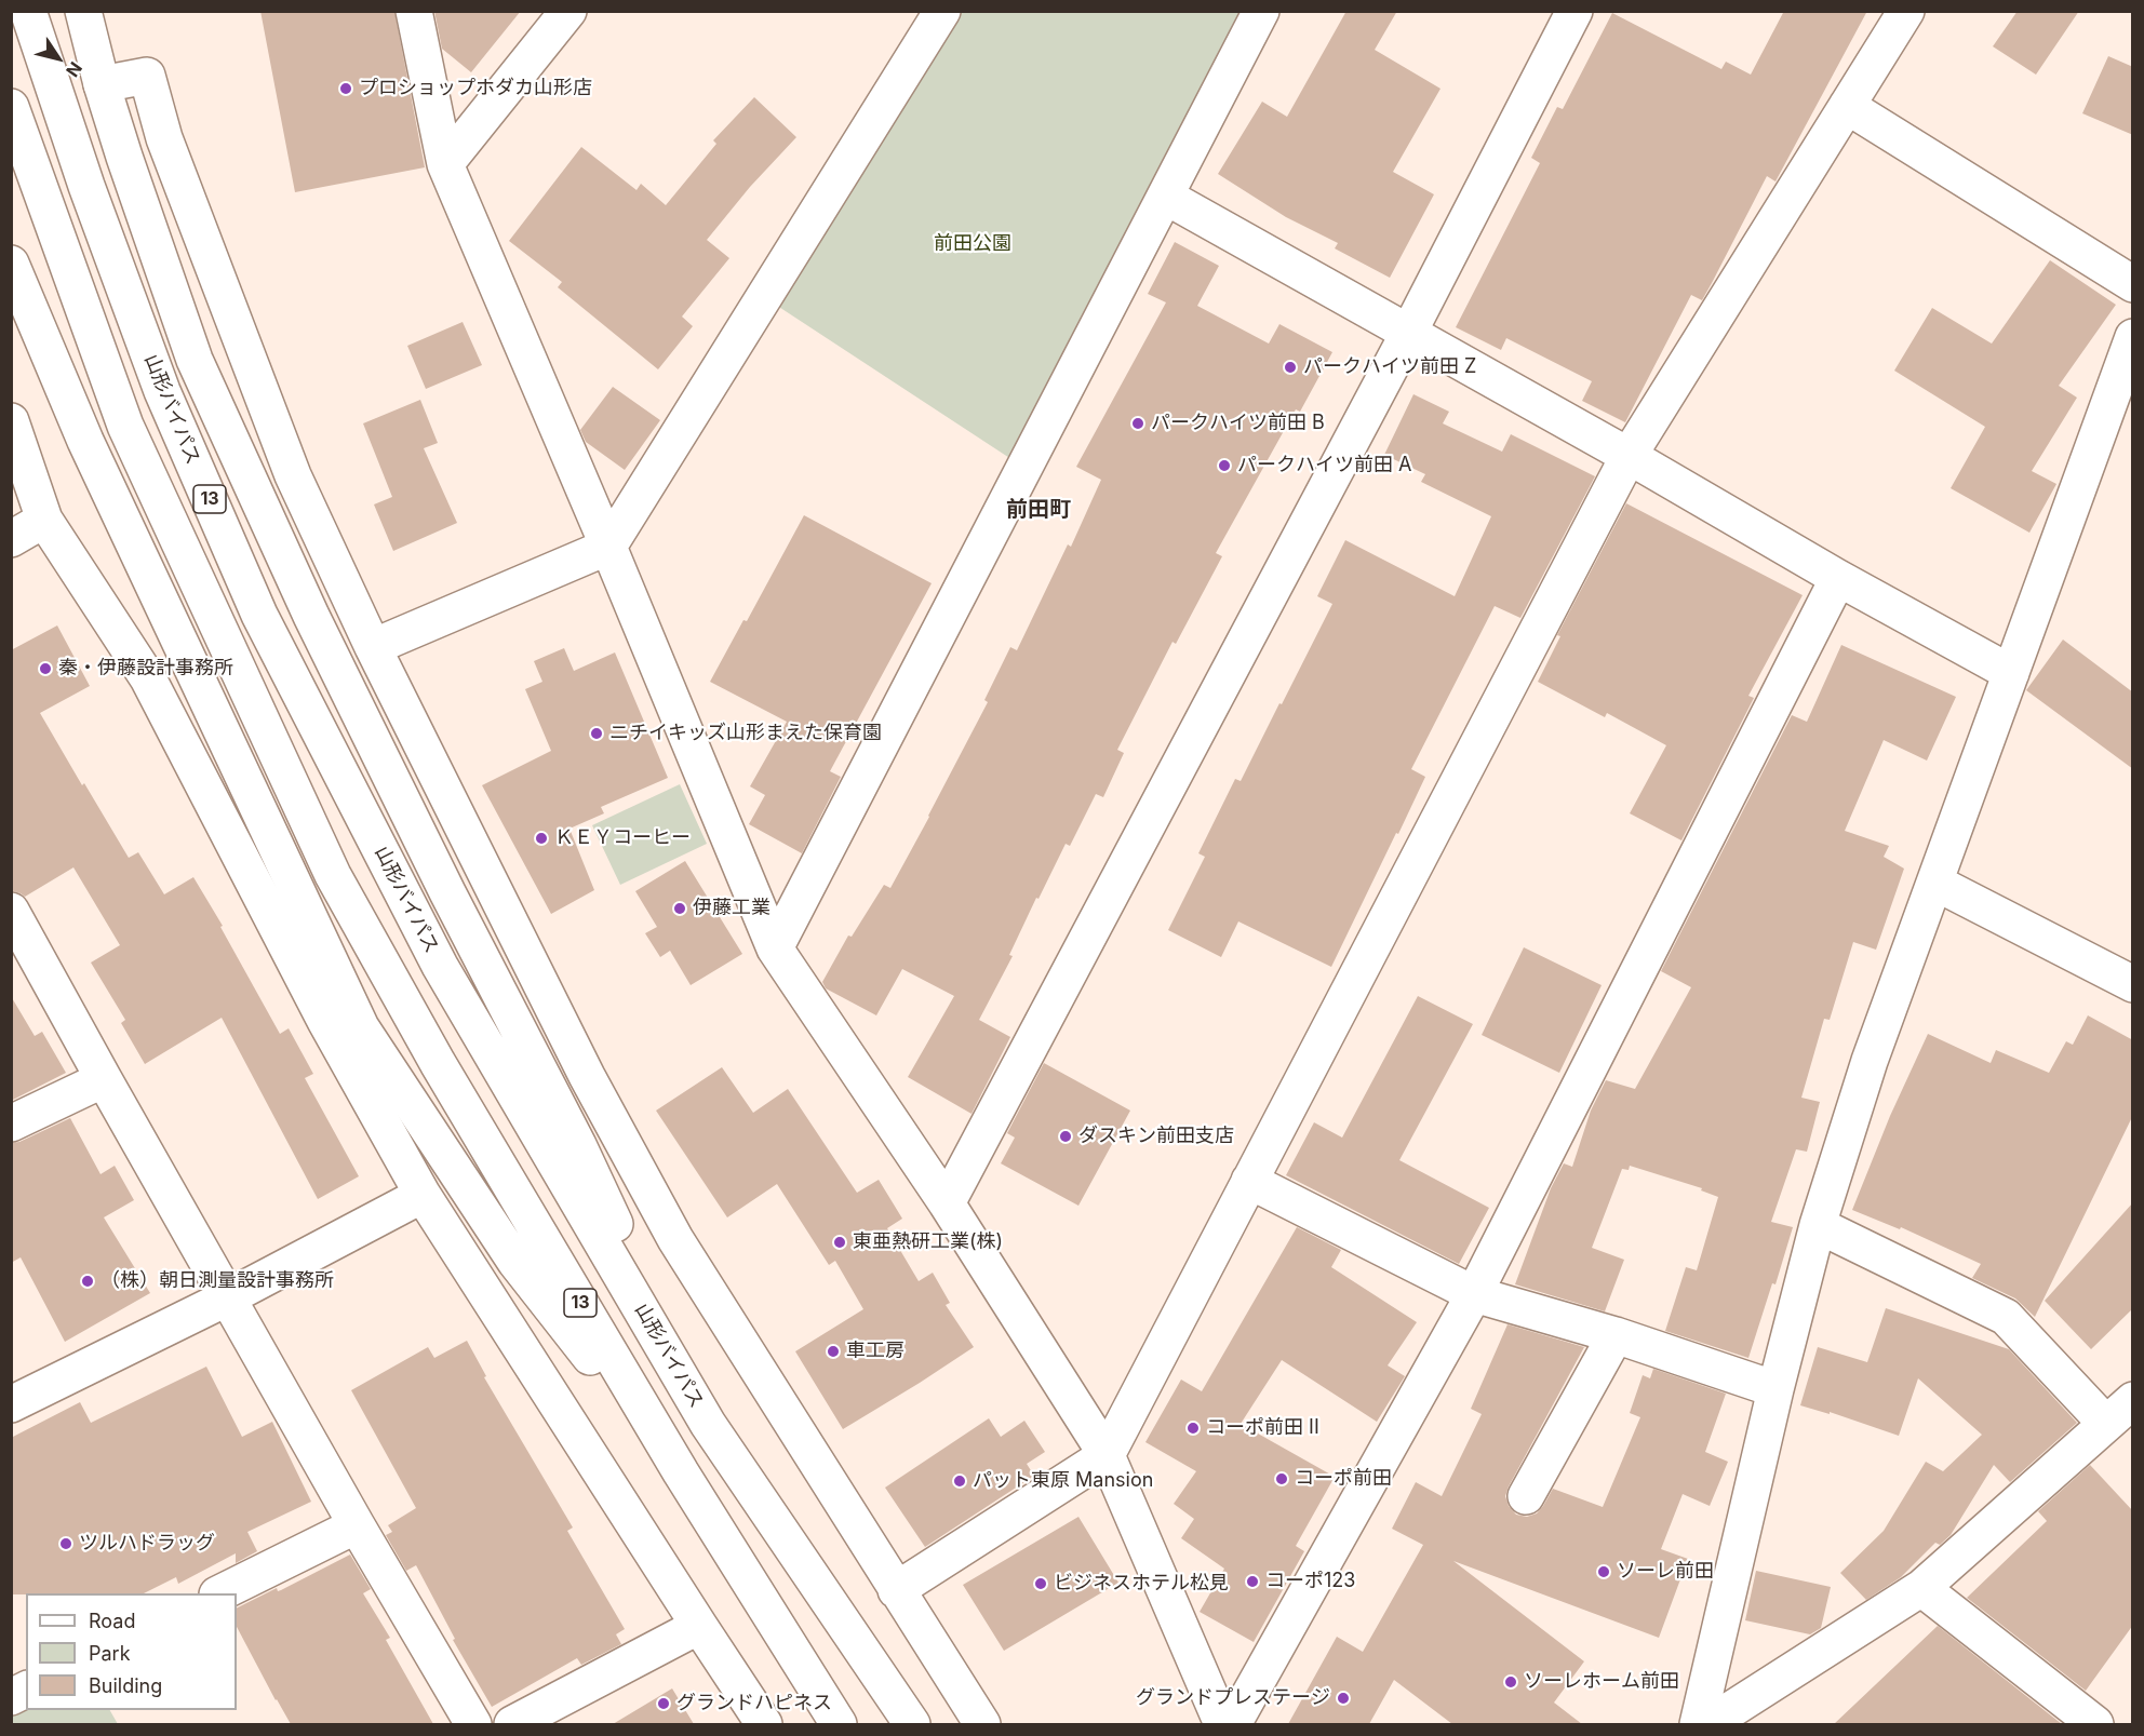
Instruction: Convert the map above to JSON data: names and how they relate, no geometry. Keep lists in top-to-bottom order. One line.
{"streets":{"main road":["山形バイパス","13"]},"districts":["前田町"],"parks":["前田公園"],"places":["プロショップホダカ山形店","パークハイツ前田 Z","パークハイツ前田 B","パークハイツ前田 A","秦・伊藤設計事務所","ニチイキッズ山形まえた保育園","ＫＥＹコーヒー","伊藤工業","ダスキン前田支店","東亜熱研工業(株)","（株）朝日測量設計事務所","車工房","コーポ前田 II","コーポ前田","パット東原 Mansion","ツルハドラッグ","ソーレ前田","コーポ123","ビジネスホテル松見","ソーレホーム前田","グランドプレステージ","グランドハピネス"],"legend":["Road","Park","Building"],"north":"bottom right"}
